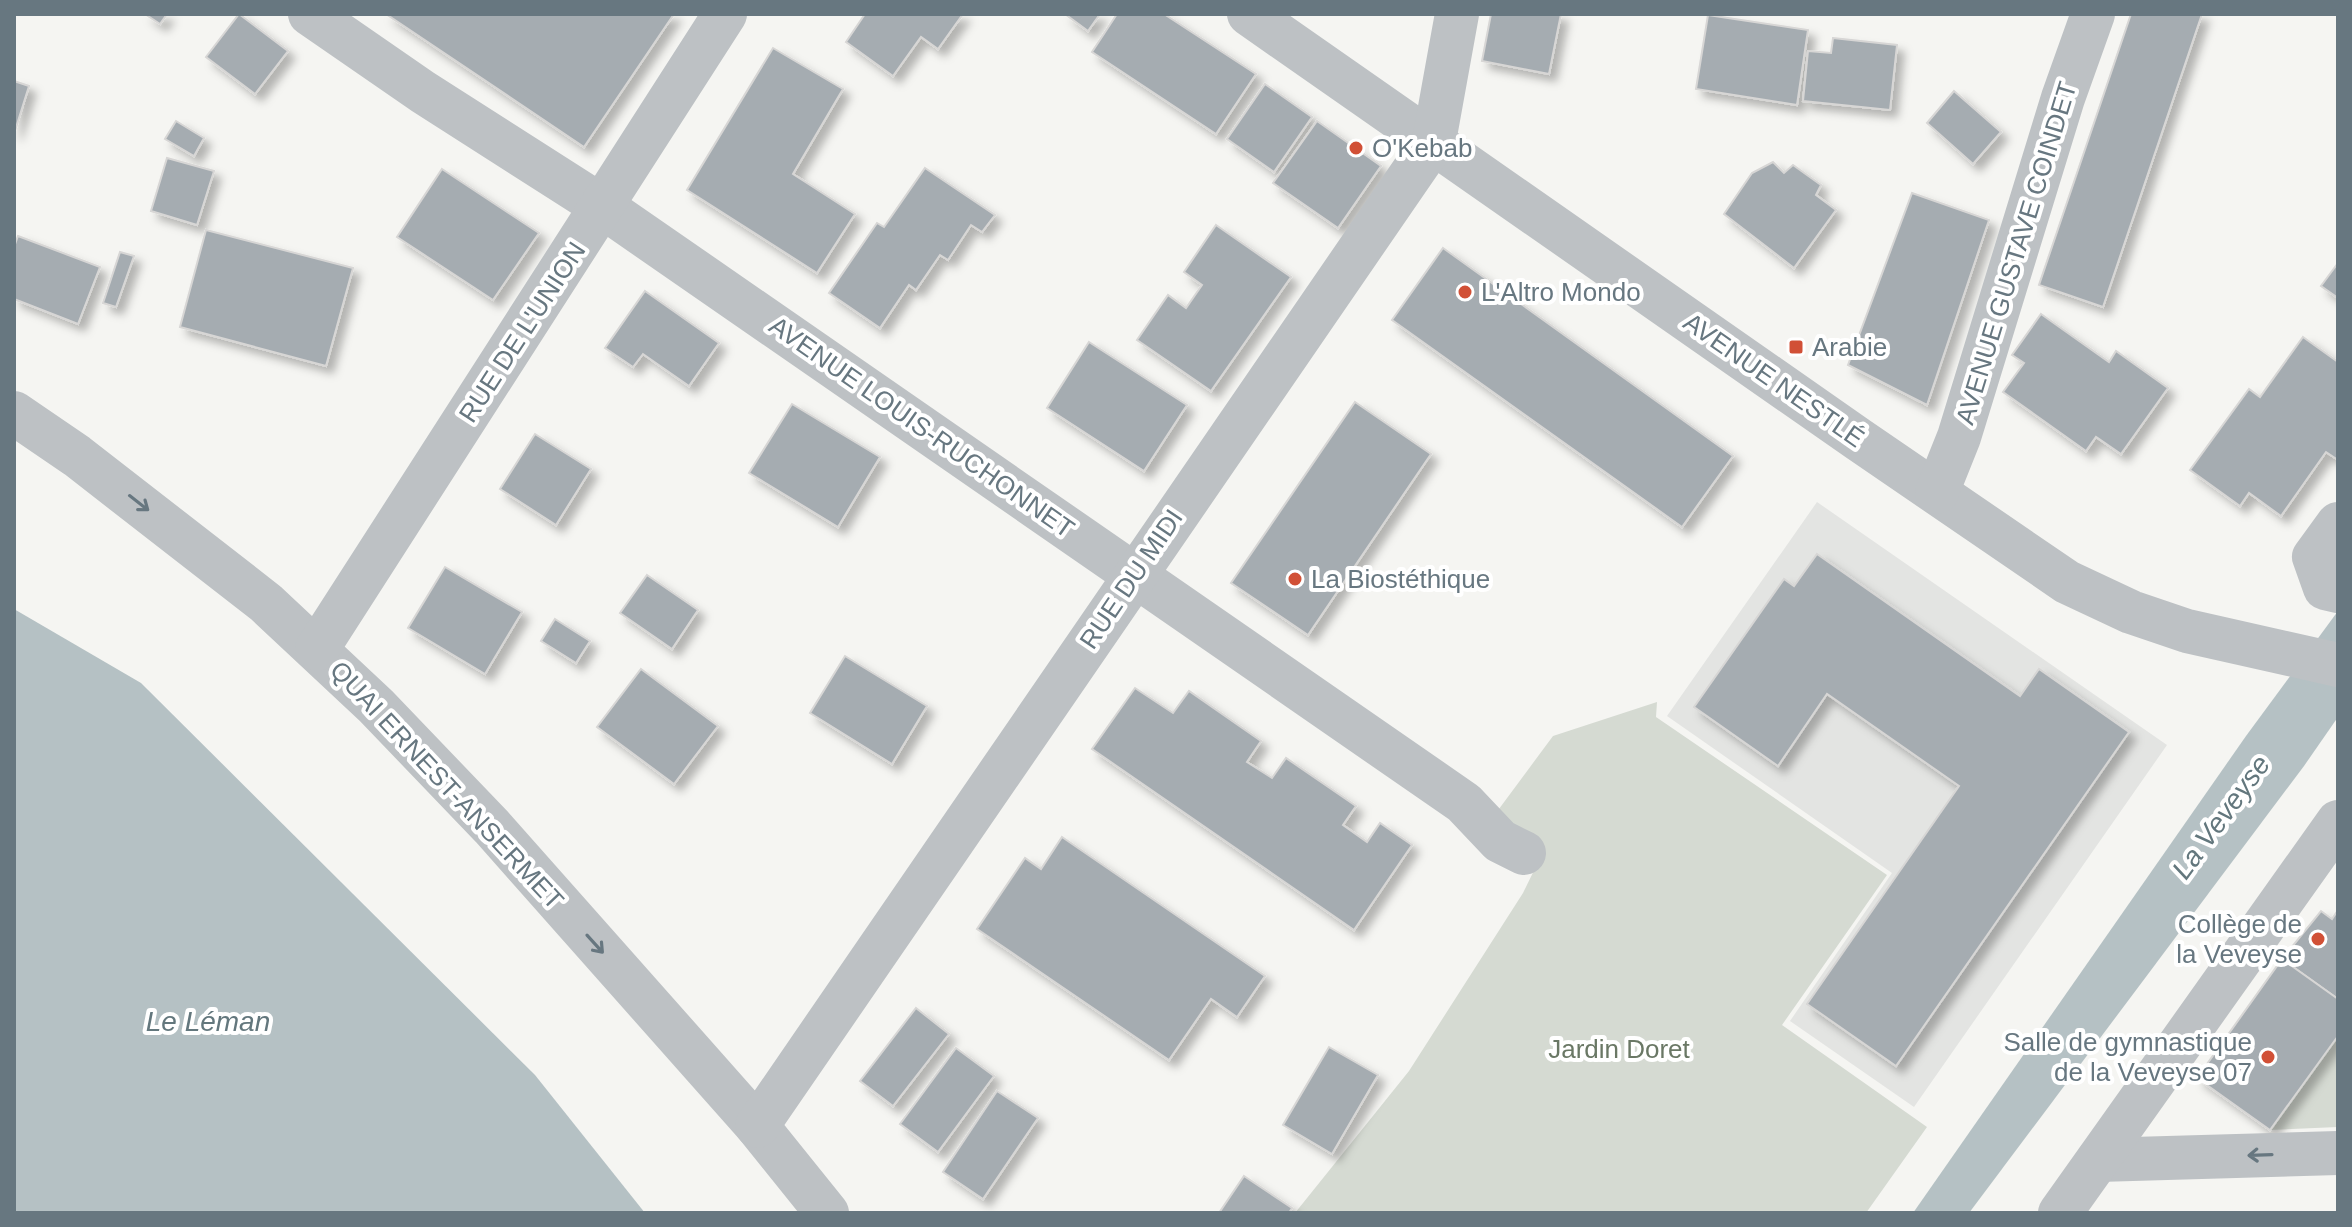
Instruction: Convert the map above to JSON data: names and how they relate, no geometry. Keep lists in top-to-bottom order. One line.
{"streets":{"street":["AVENUE GUSTAVE COINDET","RUE DE L'UNION","AVENUE NESTLÉ","AVENUE LOUIS-RUCHONNET","RUE DU MIDI","QUAI ERNEST-ANSERMET"]},"crossings":[["AVENUE GUSTAVE COINDET","AVENUE NESTLÉ"],["RUE DE L'UNION","AVENUE LOUIS-RUCHONNET"],["RUE DE L'UNION","QUAI ERNEST-ANSERMET"],["AVENUE NESTLÉ","RUE DU MIDI"],["AVENUE LOUIS-RUCHONNET","RUE DU MIDI"],["RUE DU MIDI","QUAI ERNEST-ANSERMET"]],"one_way":["QUAI ERNEST-ANSERMET"],"water":["La Veveyse","Le Léman"],"parks":["Jardin Doret"],"places":{"other":["O'Kebab","L'Altro Mondo","La Biostéthique","Collège de la Veveyse","Salle de gymnastique de la Veveyse 07"],"transit":["Arabie"]}}
